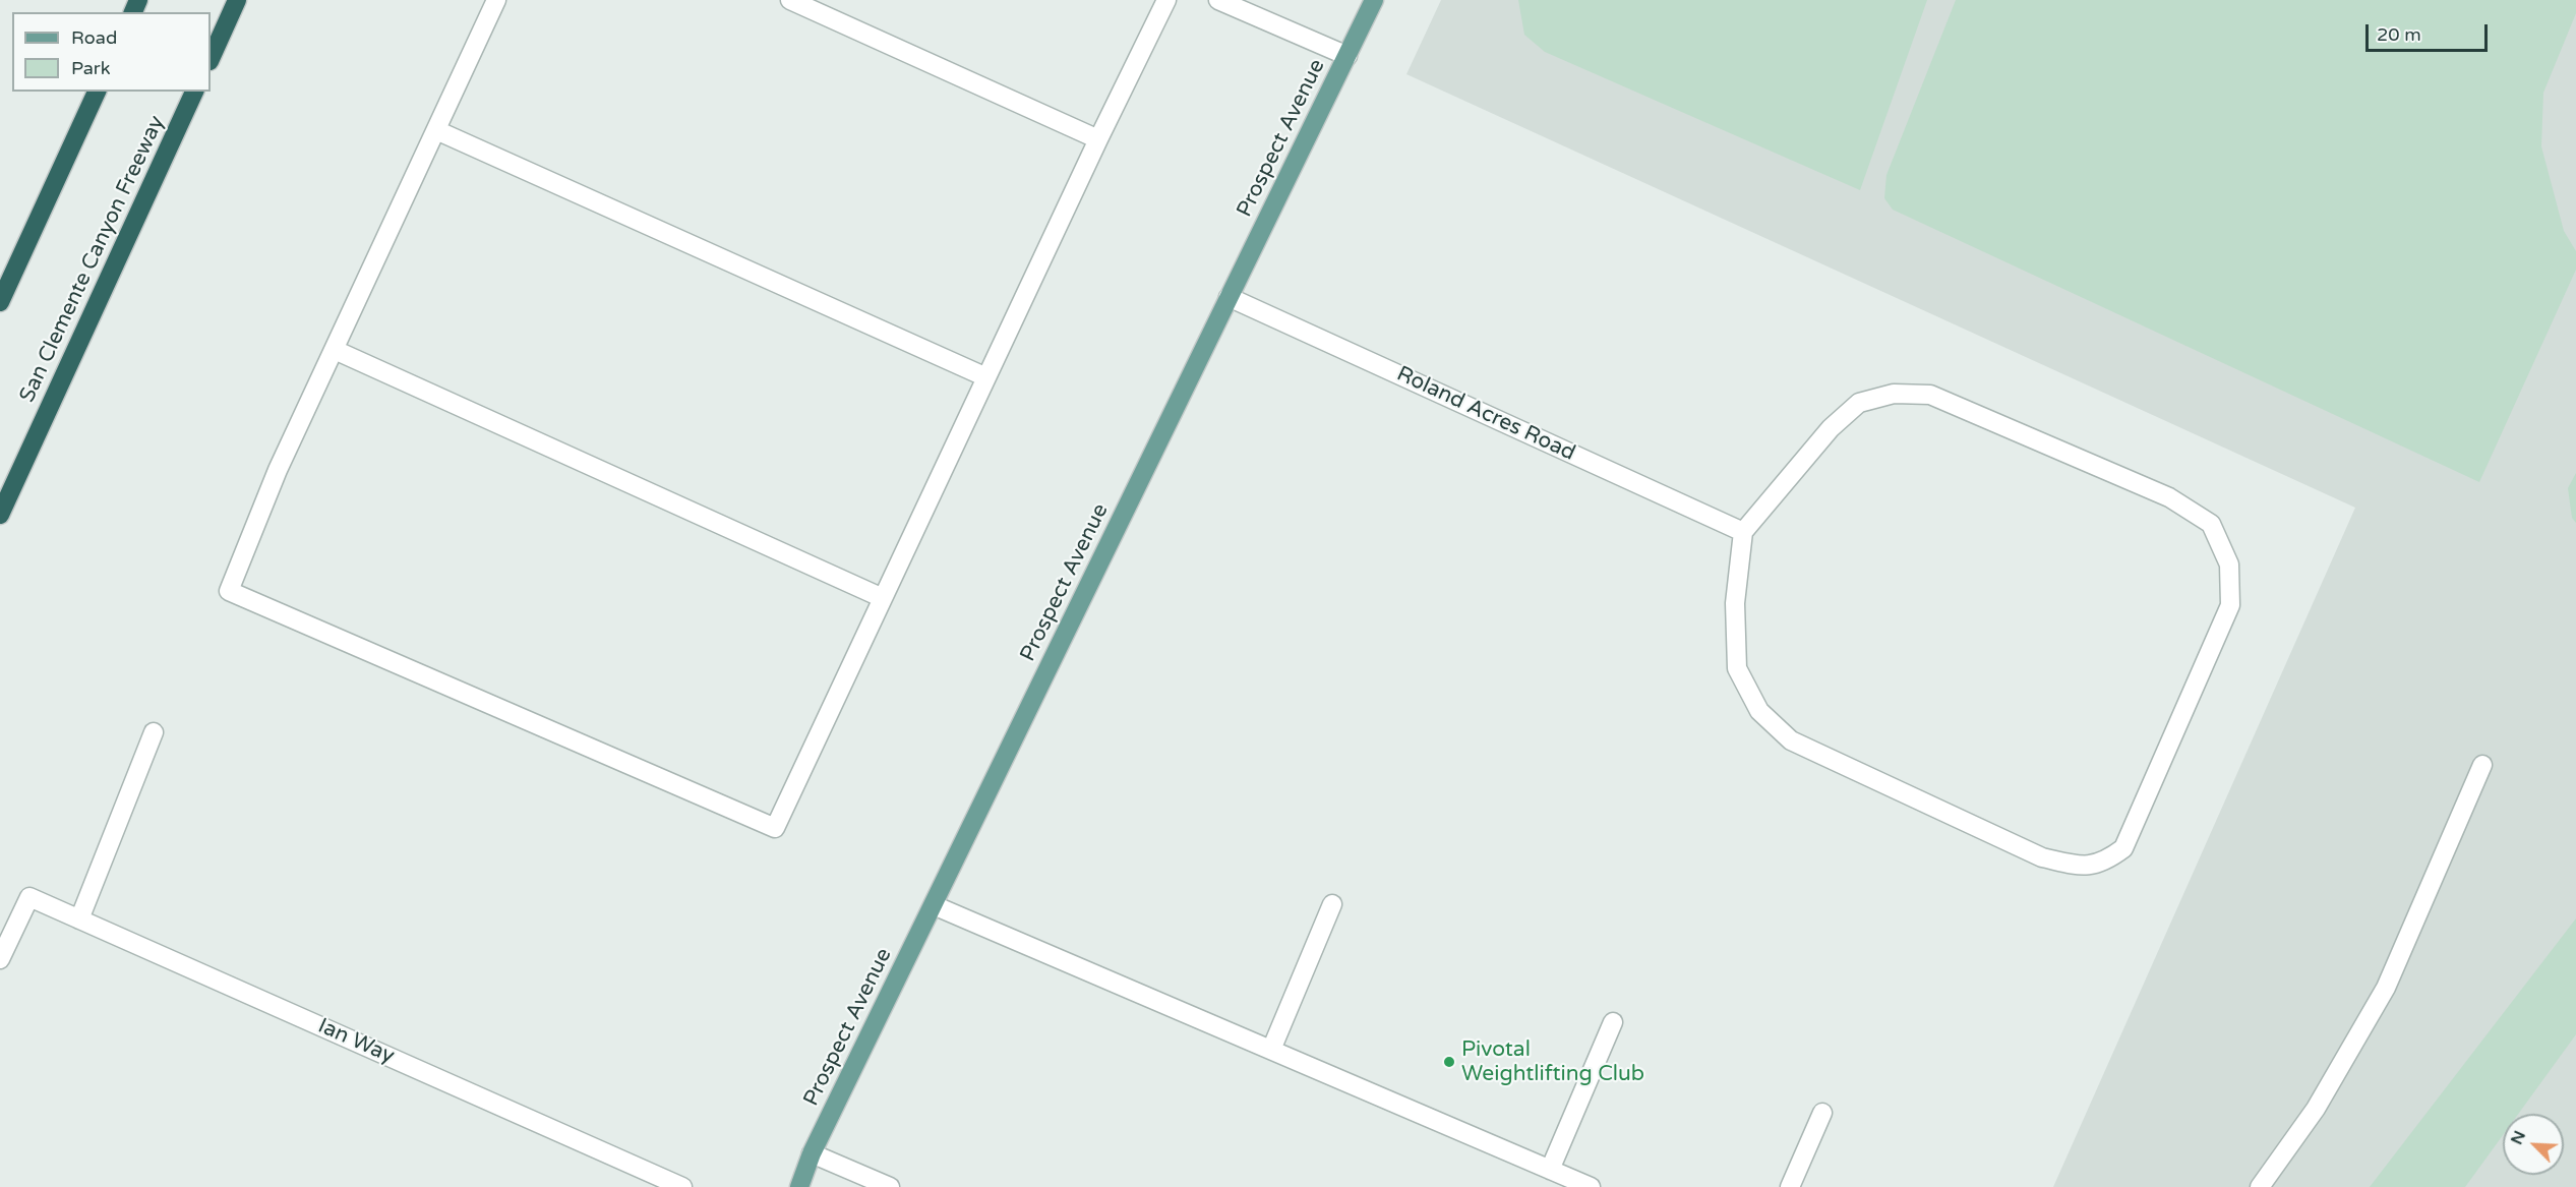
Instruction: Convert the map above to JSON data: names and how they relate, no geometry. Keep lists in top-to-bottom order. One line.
{"streets":{"highway":["San Clemente Canyon Freeway"],"main road":["Prospect Avenue"],"street":["Roland Acres Road","Ian Way"]},"crossings":[["Prospect Avenue","Roland Acres Road"]],"places":["Pivotal Weightlifting Club"],"legend":["Road","Park"],"scale_bar":"20 m","north":"top left"}
